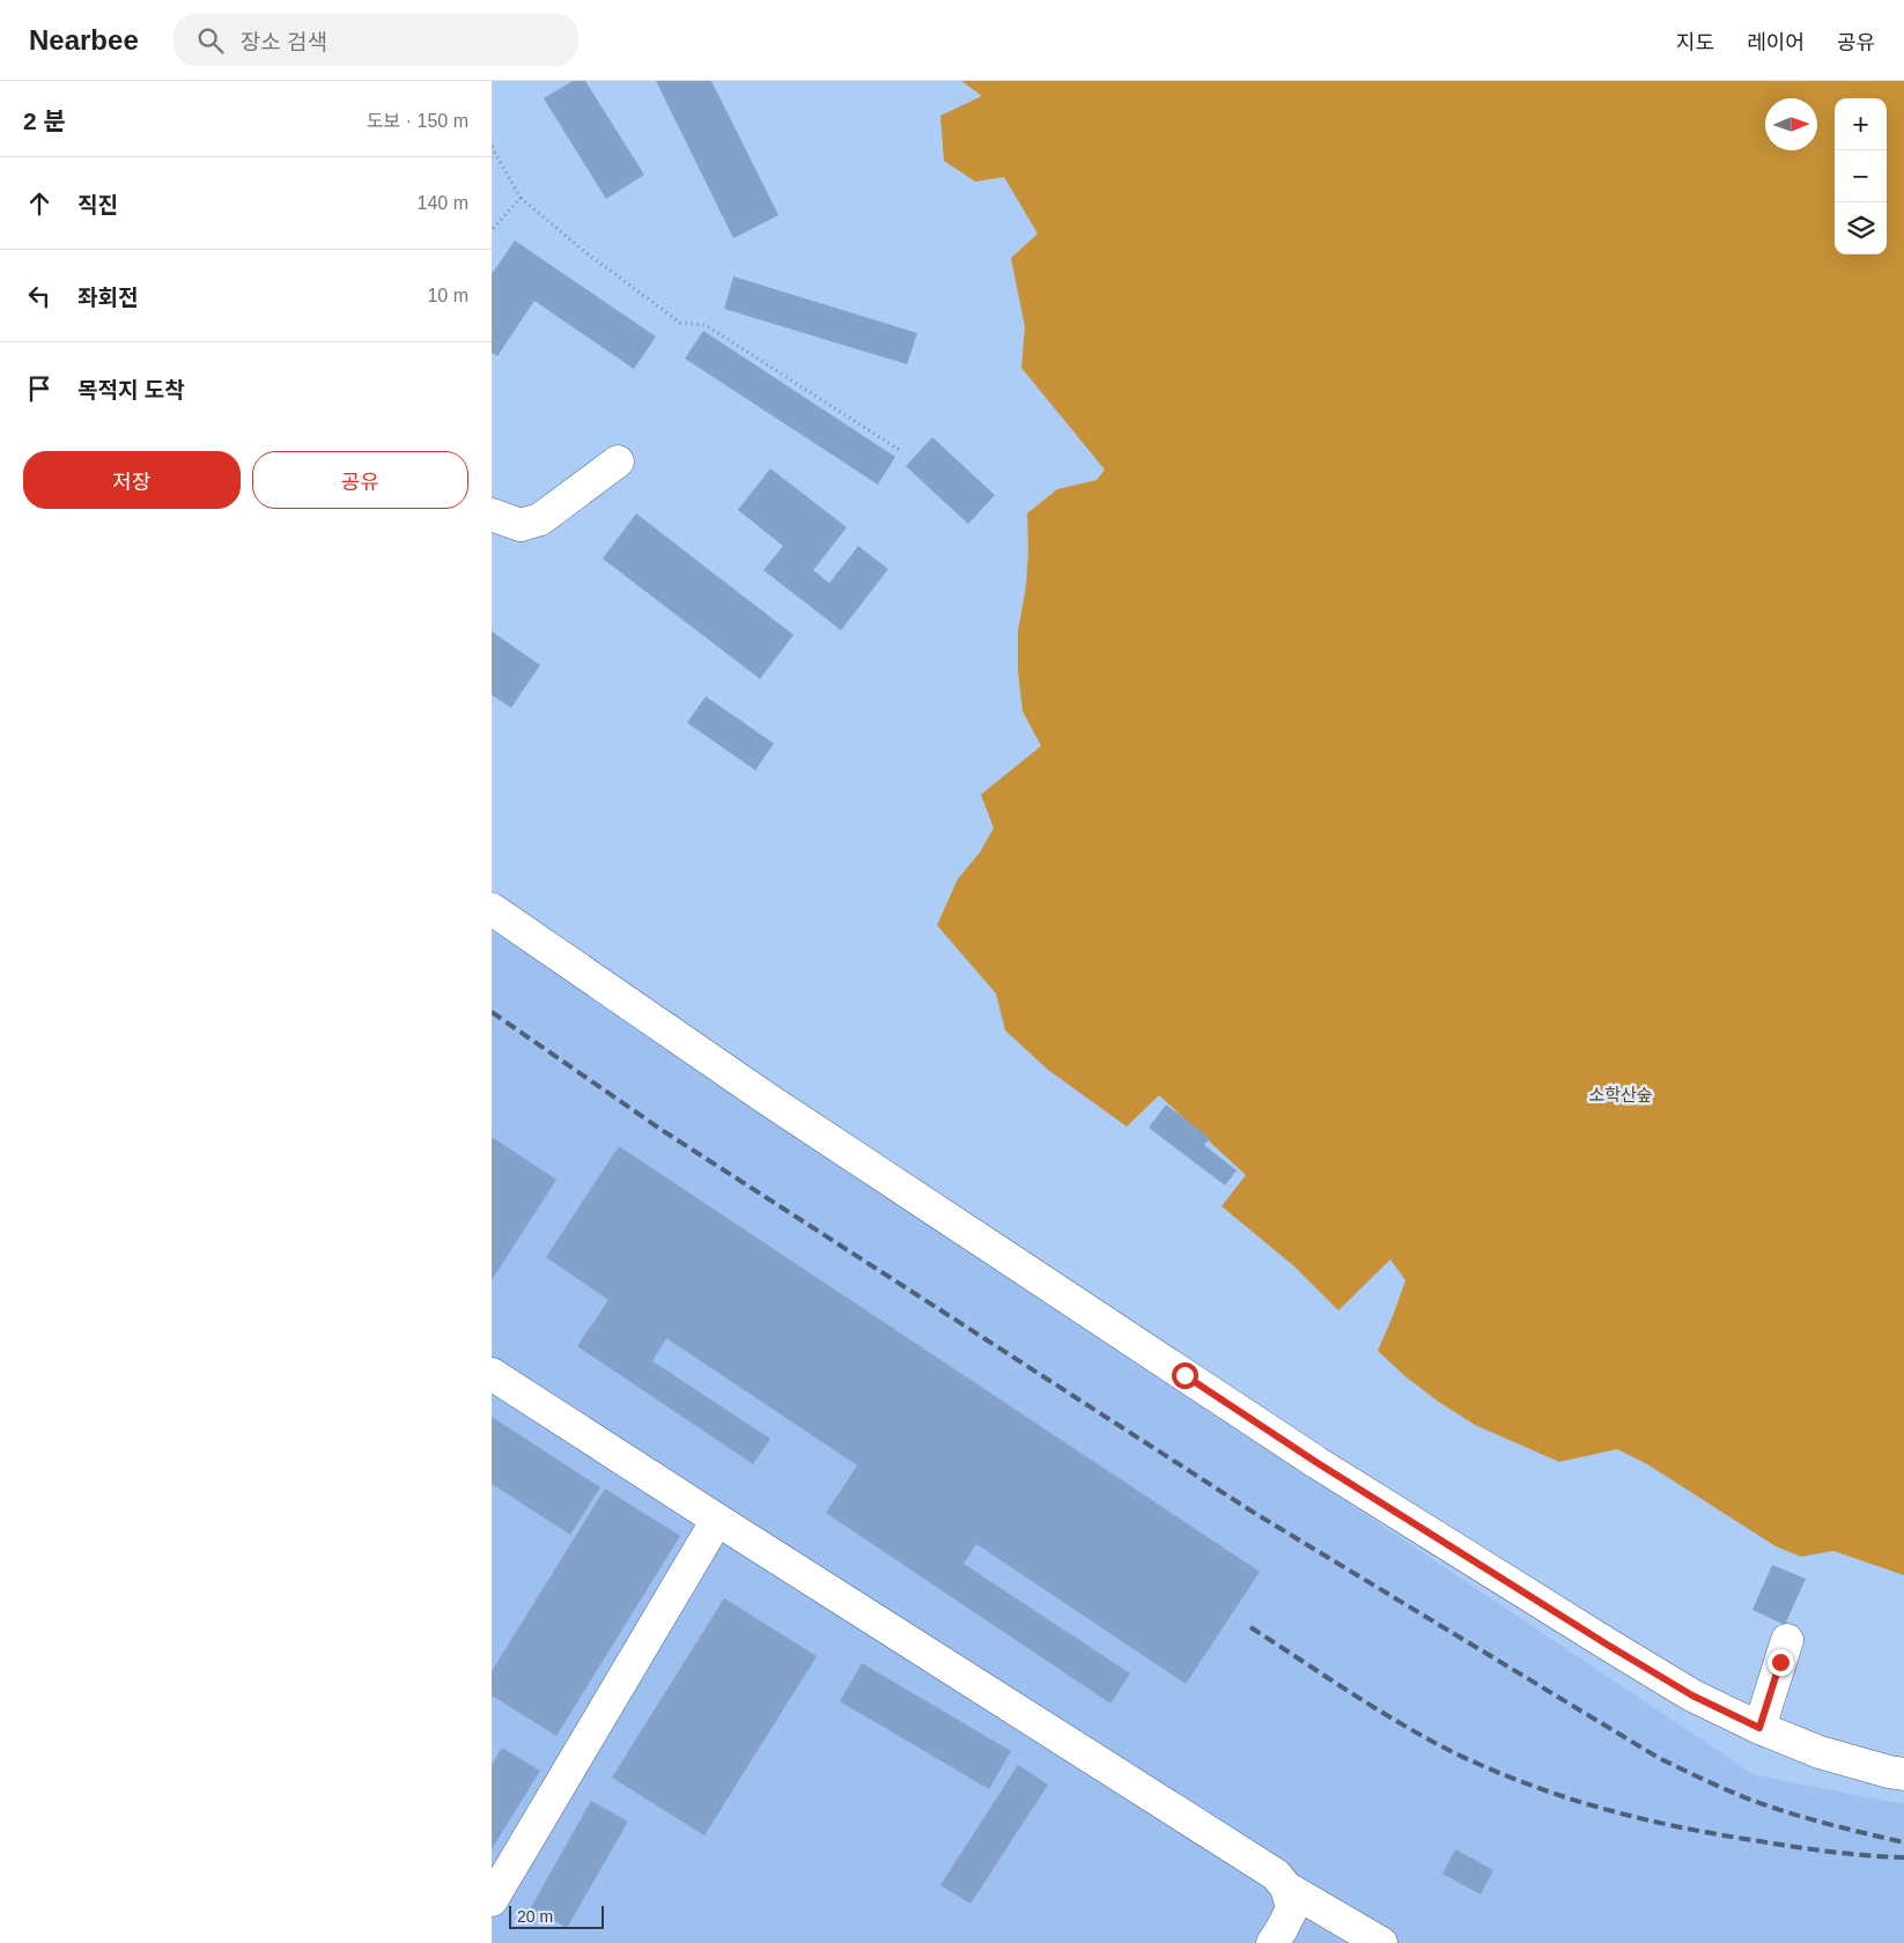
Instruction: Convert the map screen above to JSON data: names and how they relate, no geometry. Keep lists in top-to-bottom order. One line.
{"parks":["소학산숲"],"scale_bar":"20 m","north":"right","page":{"header":"Nearbee","search":"장소 검색","nav":["지도","레이어","공유"],"heading":["2 분","도보 · 150 m"],"map_buttons":["+","−"],"list":[["직진","140 m"],["좌회전","10 m"],"목적지 도착"],"buttons":["저장","공유"],"scale":"20 m"}}
